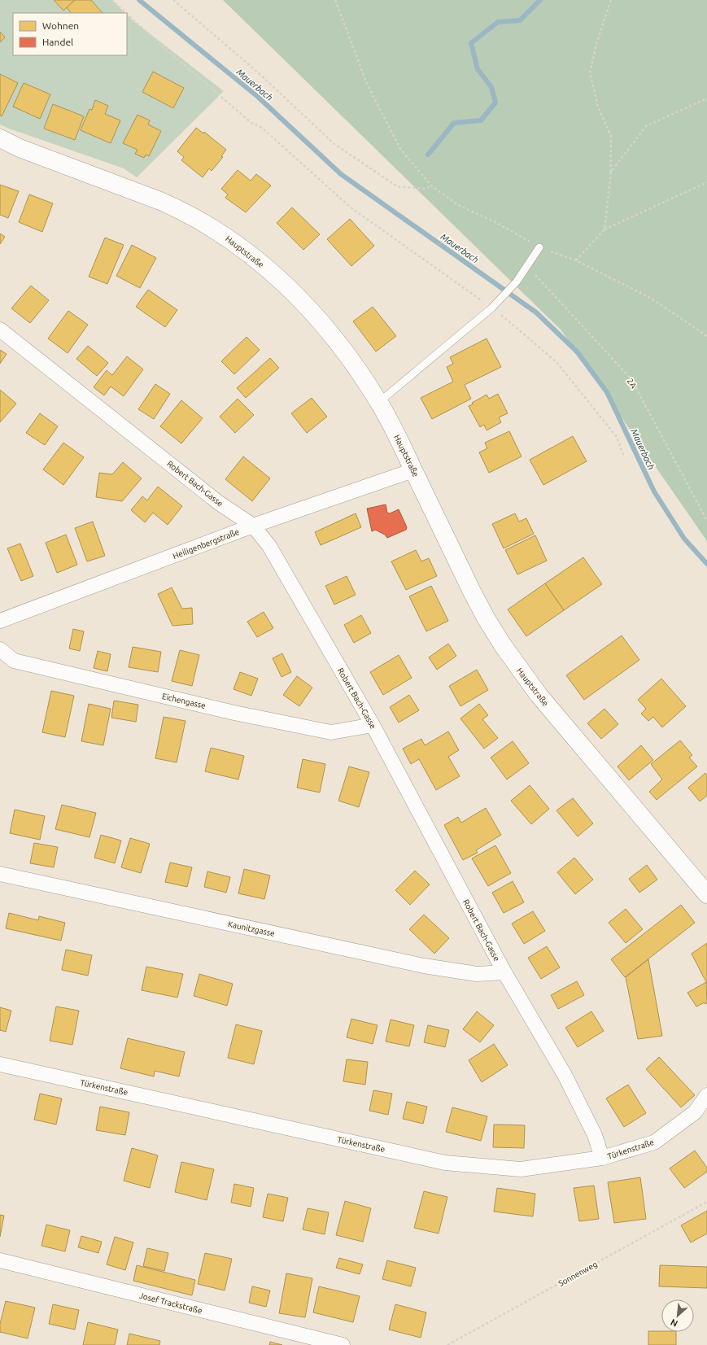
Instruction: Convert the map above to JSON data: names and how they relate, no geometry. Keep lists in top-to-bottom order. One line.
{"streets":{"main road":["Hauptstraße"],"street":["Robert Bach-Gasse","Heiligenbergstraße","Eichengasse","Kaunitzgasse","Türkenstraße","Josef Trackstraße"],"path":["2A","Sonnenweg"]},"crossings":[["Hauptstraße","Heiligenbergstraße"],["Robert Bach-Gasse","Heiligenbergstraße"],["Robert Bach-Gasse","Eichengasse"],["Robert Bach-Gasse","Kaunitzgasse"],["Robert Bach-Gasse","Türkenstraße"]],"water":["Mauerbach"],"legend":["Wohnen","Handel"],"north":"bottom left"}
